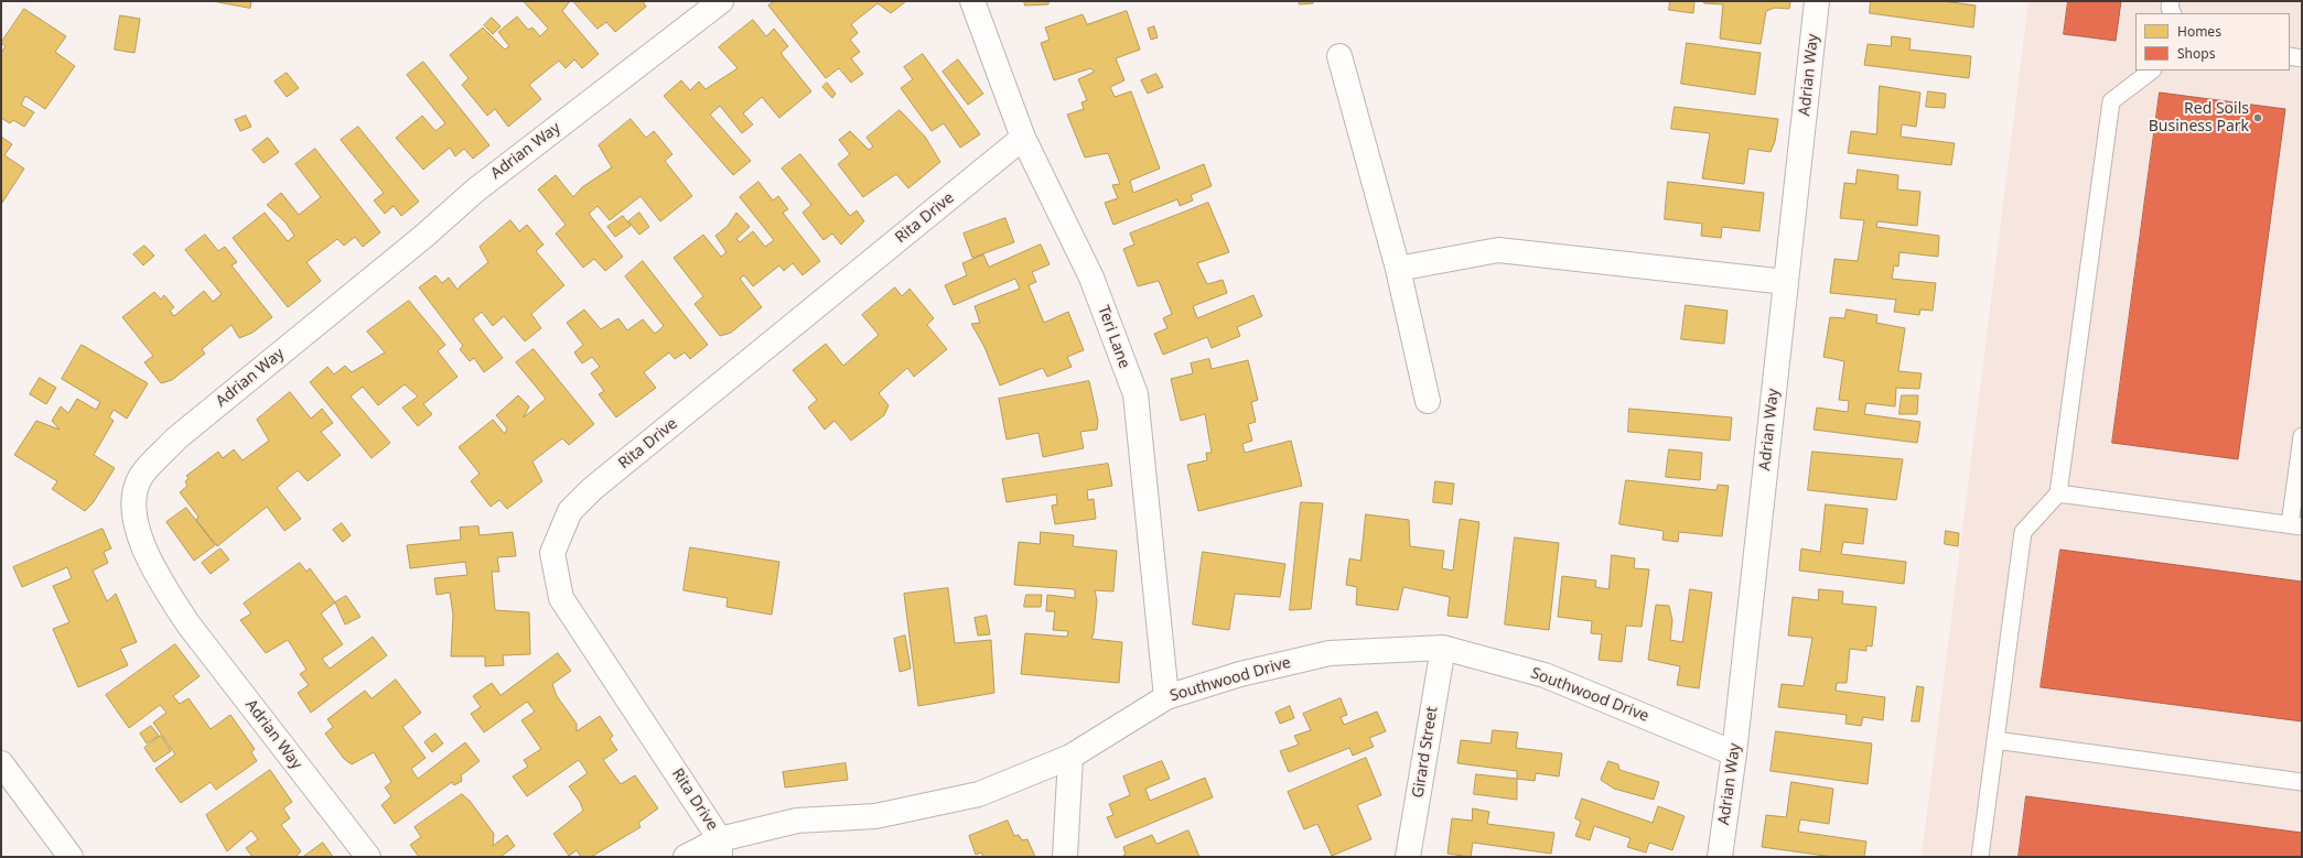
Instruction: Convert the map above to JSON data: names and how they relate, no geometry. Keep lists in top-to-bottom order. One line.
{"streets":{"street":["Adrian Way","Rita Drive","Teri Lane","Southwood Drive","Girard Street"]},"crossings":[["Adrian Way","Southwood Drive"],["Rita Drive","Teri Lane"],["Rita Drive","Southwood Drive"],["Teri Lane","Southwood Drive"],["Southwood Drive","Girard Street"]],"places":["Red Soils Business Park"],"legend":["Homes","Shops"]}
